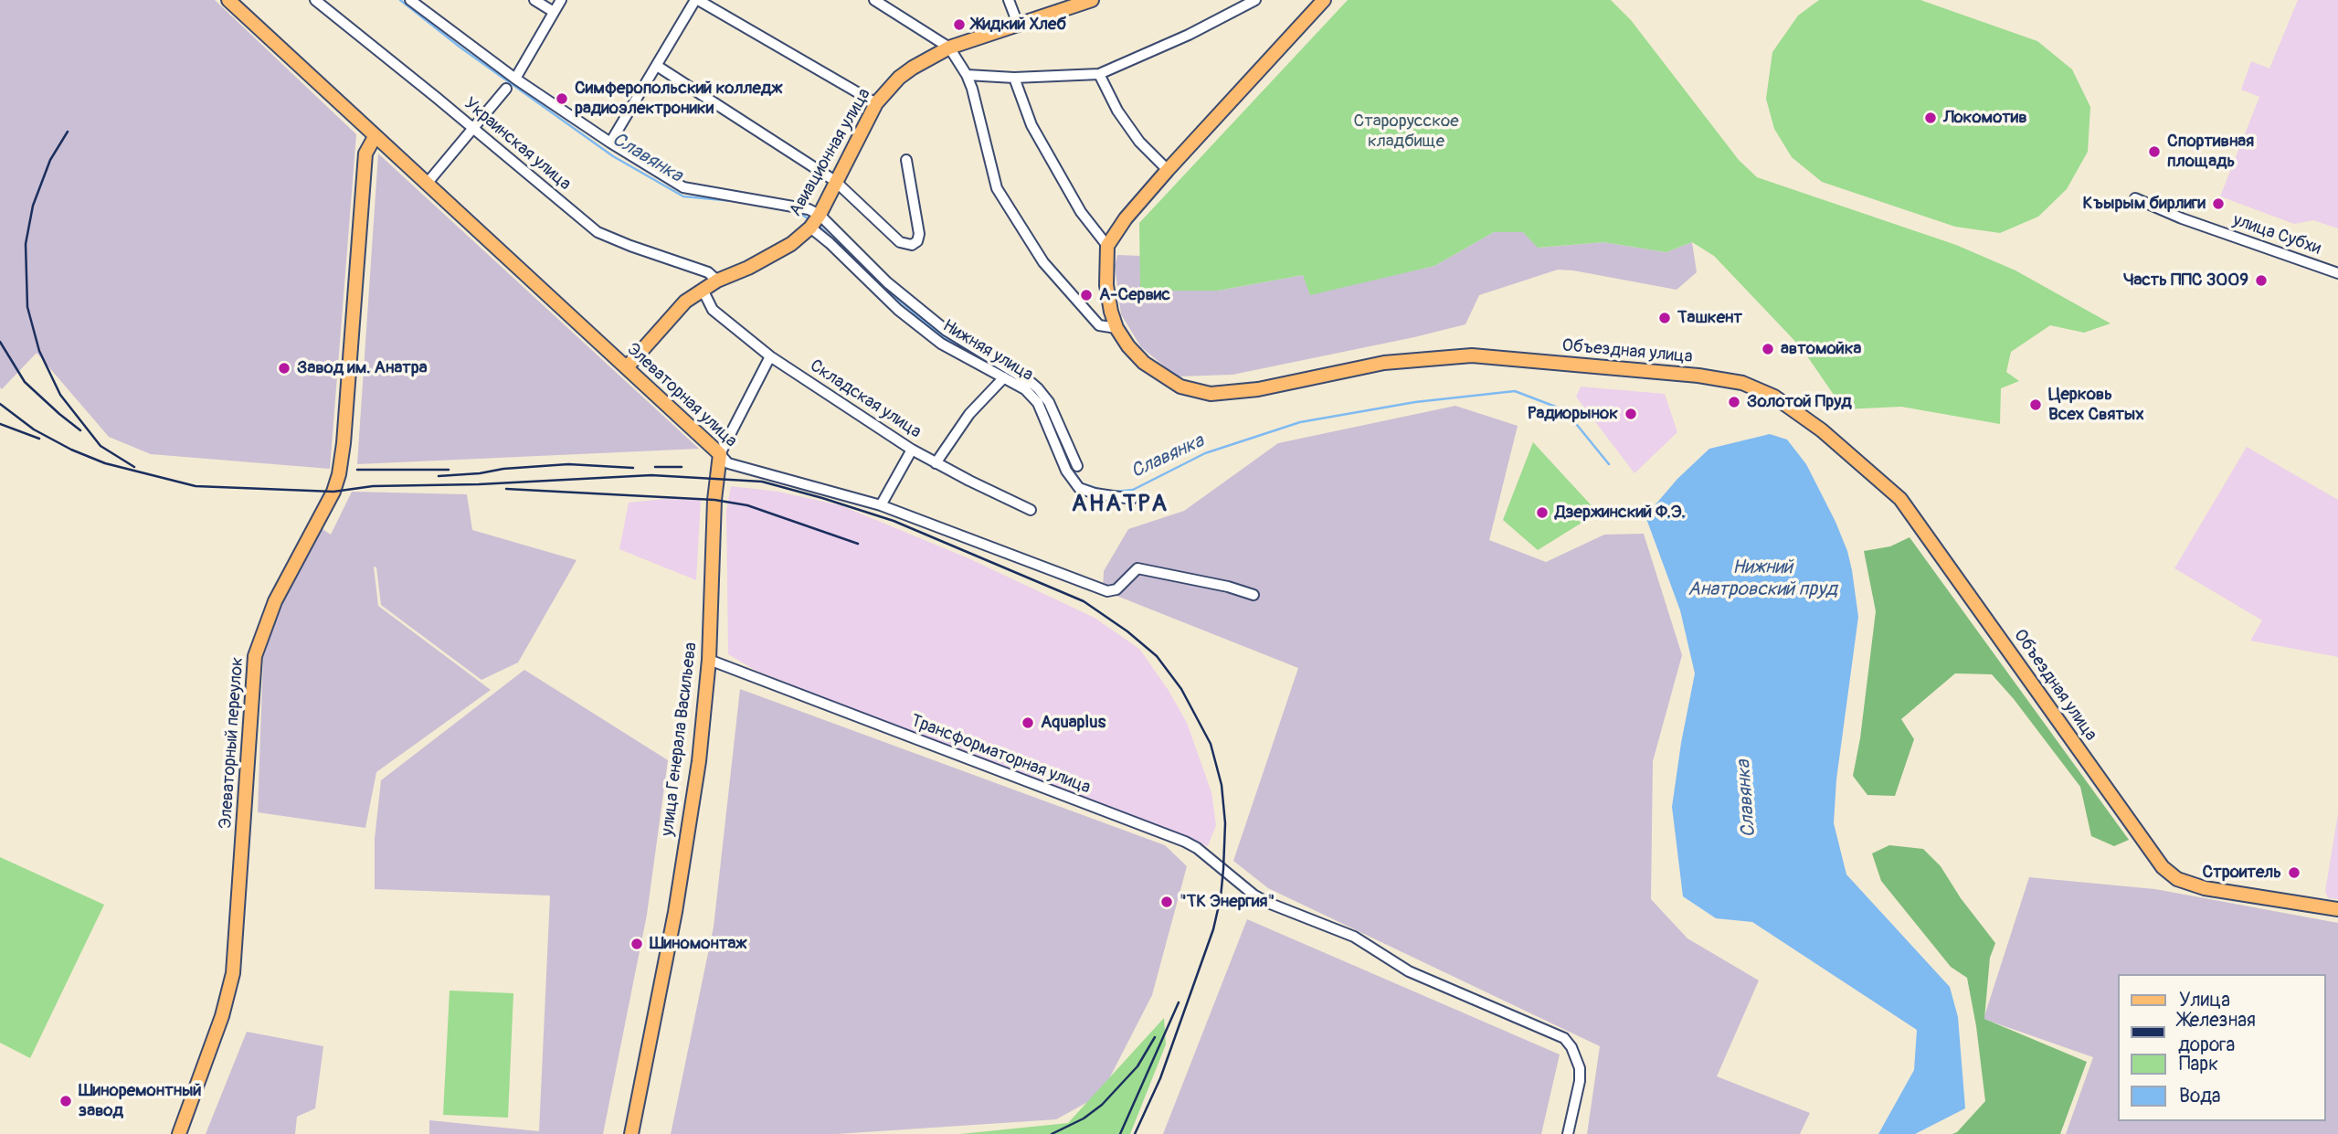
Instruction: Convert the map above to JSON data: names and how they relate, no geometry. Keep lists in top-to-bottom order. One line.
{"streets":{"main road":["Авиационная улица","Объездная улица","Элеваторная улица","улица Генерала Васильева","Элеваторный переулок"],"street":["Украинская улица","улица Субхи","Нижняя улица","Складская улица","Трансформаторная улица"]},"crossings":[["Украинская улица","Авиационная улица"],["Авиационная улица","Нижняя улица"],["Авиационная улица","Элеваторная улица"],["Авиационная улица","Складская улица"],["Элеваторная улица","улица Генерала Васильева"],["Элеваторная улица","Элеваторный переулок"],["Складская улица","улица Генерала Васильева"],["улица Генерала Васильева","Трансформаторная улица"]],"districts":["АНАТРА"],"water":["Славянка","Нижний Анатровский пруд"],"parks":["Старорусское кладбище"],"places":["Жидкий Хлеб","Симферопольский колледж радиоэлектроники","Локомотив","Спортивная площадь","Къырым бирлиги","Часть ППС 3009","А-Сервис","Ташкент","автомойка","Завод им. Анатра","Золотой Пруд","Церковь Всех Святых","Радиорынок","Дзержинский Ф.Э.","Aquaplus","Строитель","\"ТК Энергия\"","Шиномонтаж","Шиноремонтный завод"],"legend":["Улица","Железная дорога","Парк","Вода"]}
